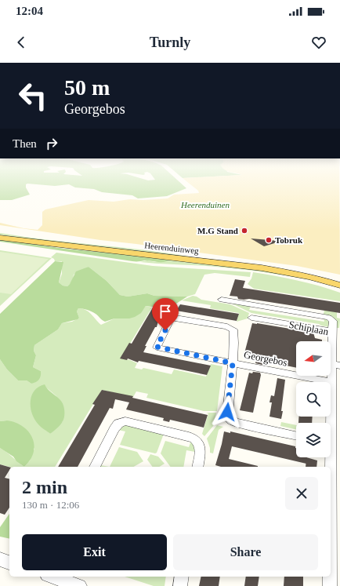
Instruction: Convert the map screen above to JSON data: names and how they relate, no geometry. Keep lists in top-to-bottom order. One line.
{"streets":{"main road":["Heerenduinweg"],"street":["Schiplaan","Georgebos"]},"crossings":[["Schiplaan","Georgebos"]],"parks":["Heerenduinen"],"places":["M.G Stand","Tobruk"],"north":"left","page":{"status":"12:04","header":"Turnly","turn":["50 m","Georgebos"],"then":"Then","heading":["2 min","130 m · 12:06"],"buttons":["Exit","Share"]}}
